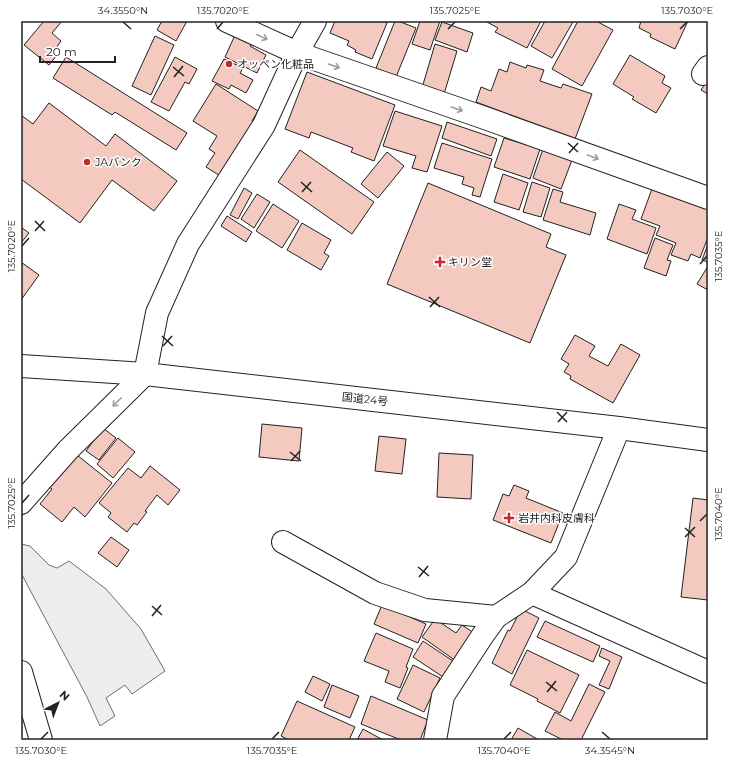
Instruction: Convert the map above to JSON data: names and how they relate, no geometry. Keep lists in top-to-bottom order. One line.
{"streets":{"main road":["国道24号"]},"places":{"other":["オッペン化粧品","JAバンク"],"health":["キリン堂","岩井内科皮膚科"]},"scale_bar":"20 m","north":"top right","coordinates":["34.3550°N","135.7020°E","135.7025°E","135.7030°E","135.7035°E","135.7040°E","34.3545°N"]}
